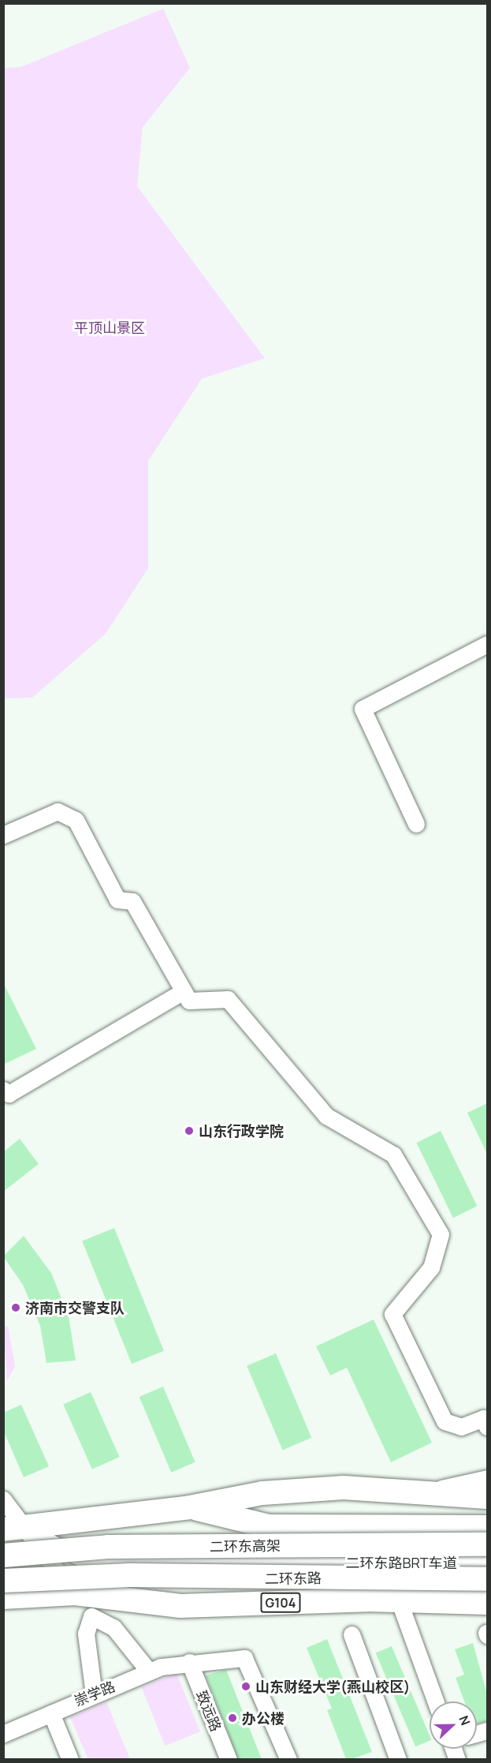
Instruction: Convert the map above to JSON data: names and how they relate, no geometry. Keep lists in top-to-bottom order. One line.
{"streets":{"highway":["二环东高架","二环东路","G104"],"street":["二环东路BRT车道","崇学路","致远路"]},"crossings":[["二环东高架","二环东路"],["崇学路","致远路"]],"parks":["平顶山景区"],"places":["山东行政学院","济南市交警支队","山东财经大学(燕山校区)","办公楼"],"north":"right"}
